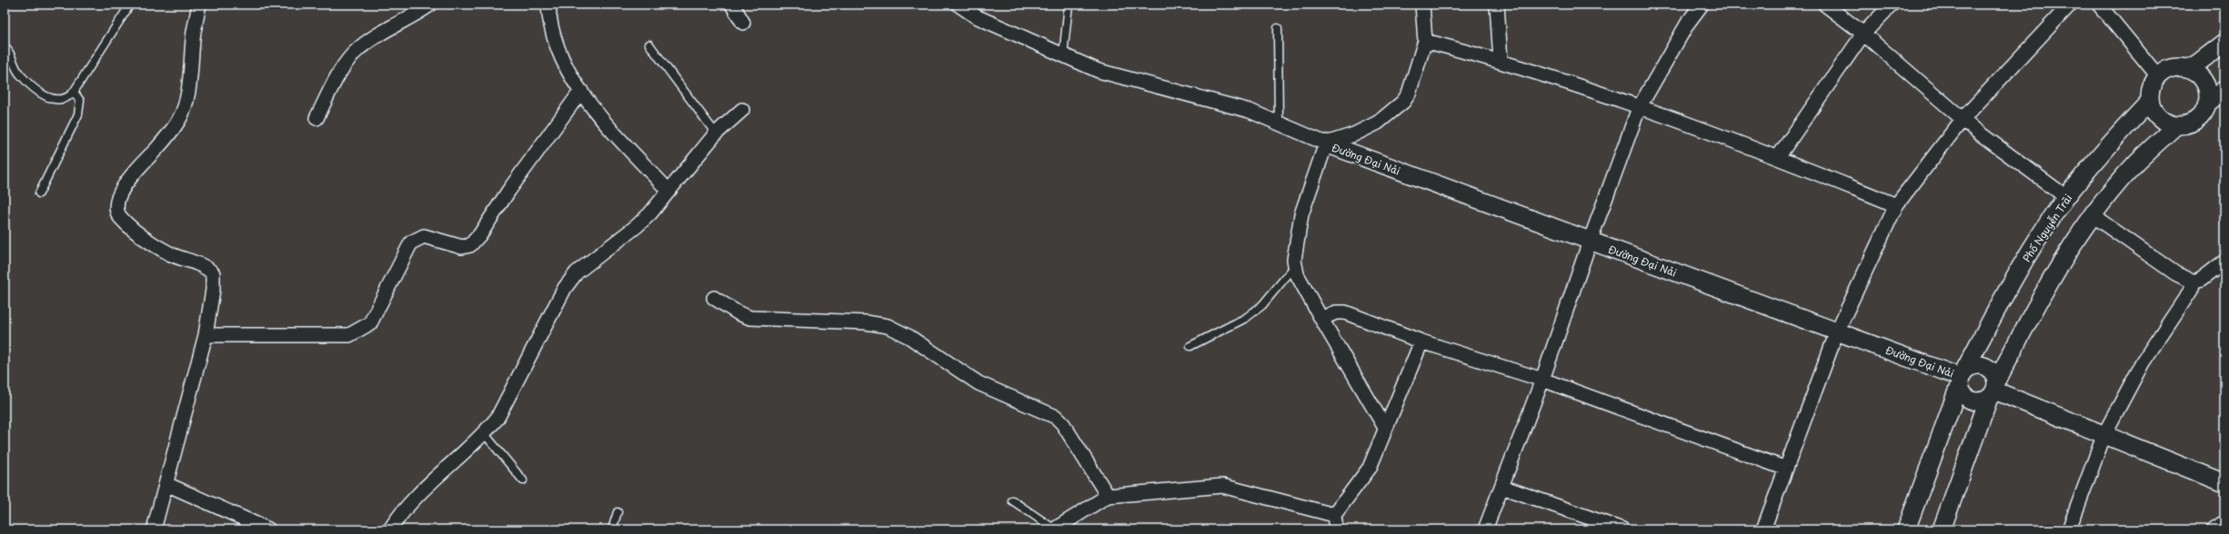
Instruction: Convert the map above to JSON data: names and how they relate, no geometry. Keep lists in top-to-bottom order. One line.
{"streets":{"street":["Đường Đại Nải","Phố Nguyễn Trãi"]},"crossings":[["Đường Đại Nải","Phố Nguyễn Trãi"]]}
